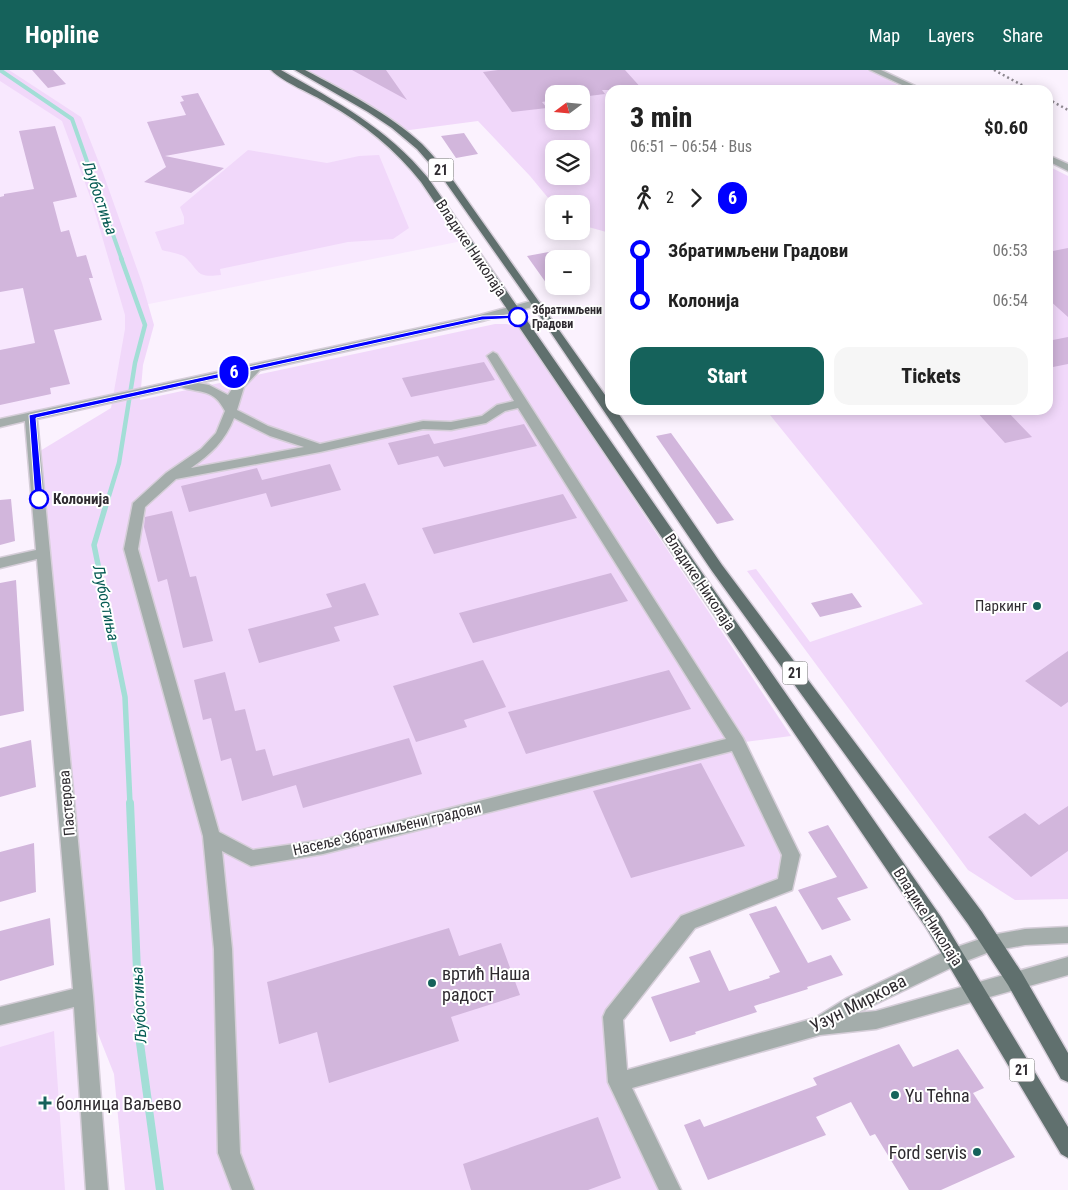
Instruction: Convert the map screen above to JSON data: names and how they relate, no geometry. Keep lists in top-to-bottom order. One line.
{"streets":{"main road":["21","Владике Николаја"],"street":["Пастерова","Насеље Збратимљени градови","Узун Миркова"]},"crossings":[["Владике Николаја","Узун Миркова"]],"water":["Љубостиња"],"places":{"other":["Збратимљени Градови","Колонија","Паркинг","вртић Наша радост","Yu Tehna","Ford servis"],"health":["болница Ваљево"]},"lines":["bus line 6"],"north":"left","page":{"header":"Hopline","nav":["Map","Layers","Share"],"on_map":"6","map_buttons":["+","−"],"heading":["3 min","06:51 – 06:54 · Bus","$0.60"],"legs":["2","6"],"list":[{"name":"Збратимљени Градови","value":"06:53"},{"name":"Колонија","value":"06:54"}],"buttons":["Start","Tickets"]}}
